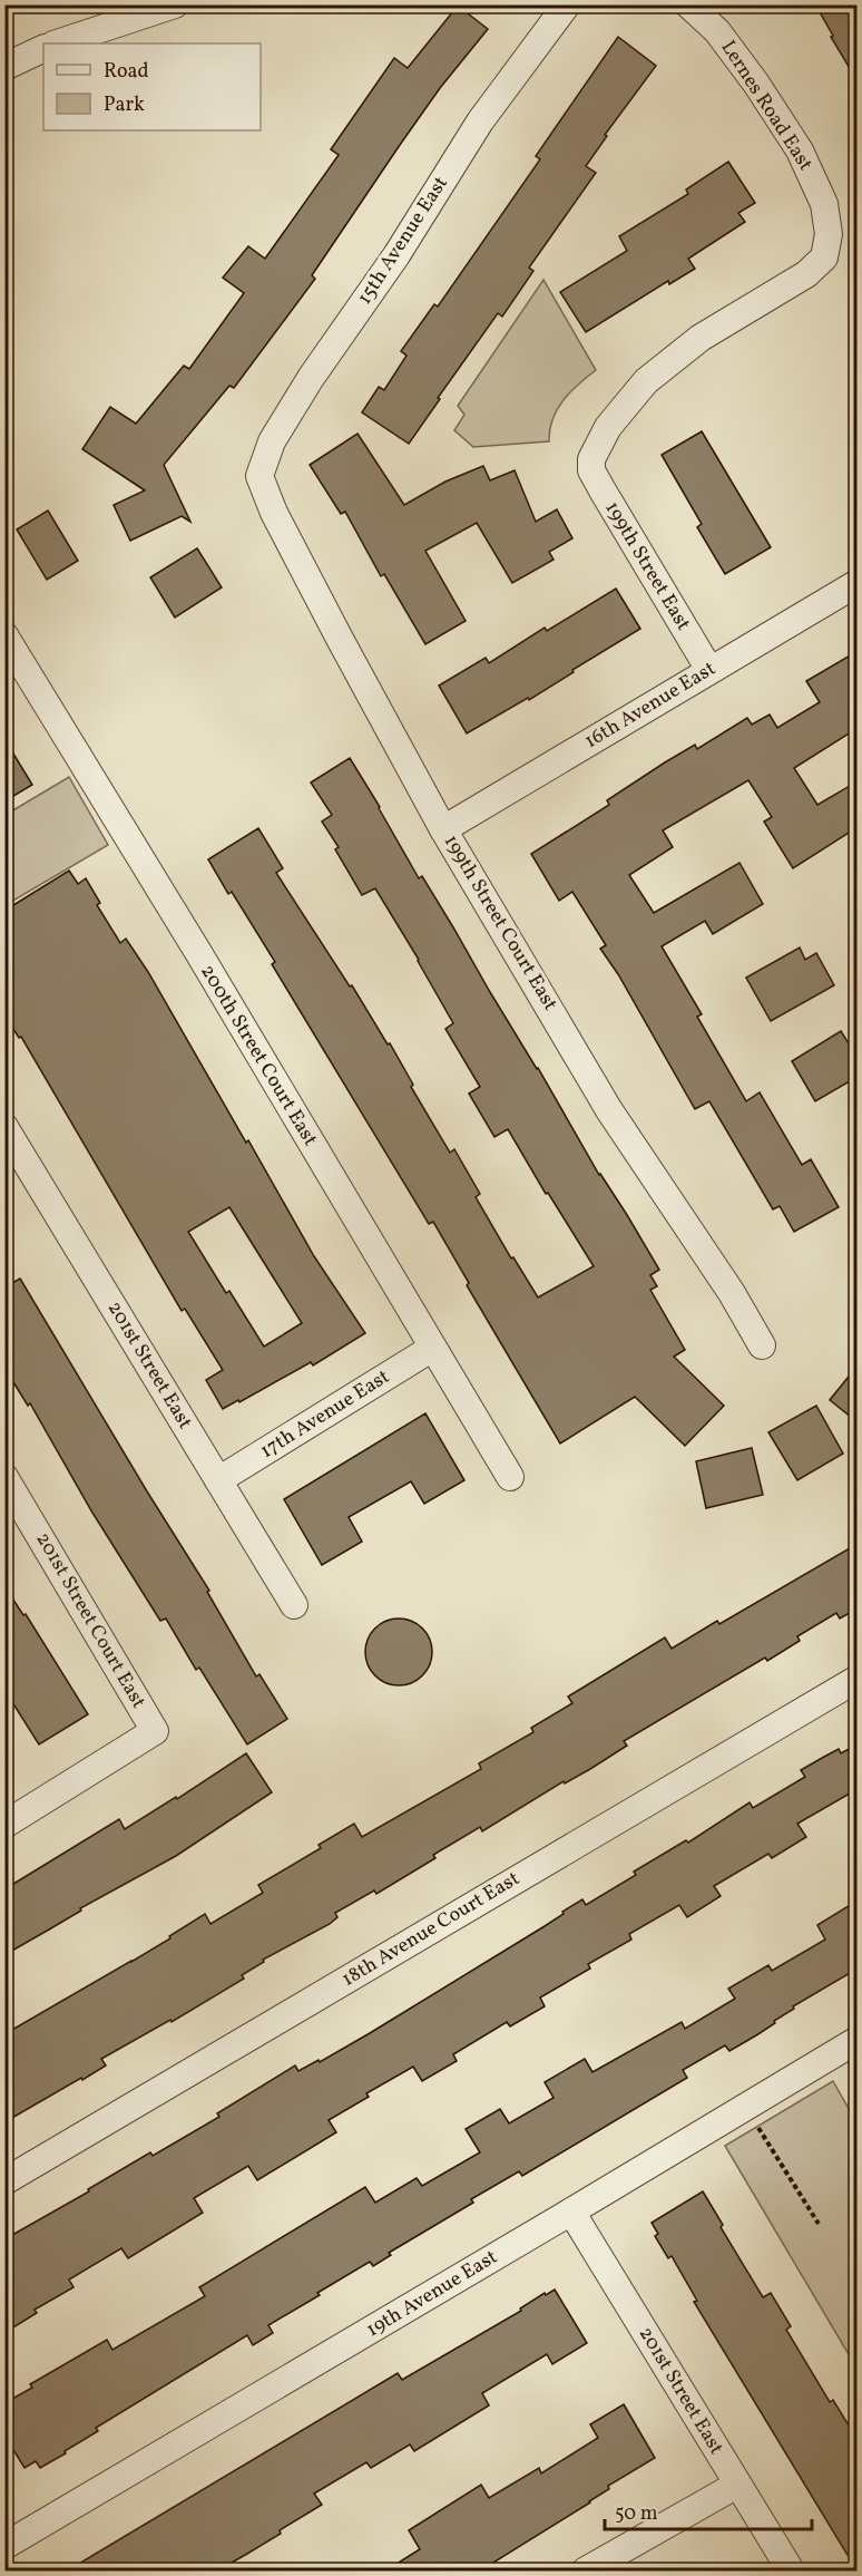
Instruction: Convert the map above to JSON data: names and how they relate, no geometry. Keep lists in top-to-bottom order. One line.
{"streets":{"street":["Lernes Road East","15th Avenue East","199th Street East","16th Avenue East","199th Street Court East","200th Street Court East","201st Street East","17th Avenue East","201st Street Court East","18th Avenue Court East","19th Avenue East"]},"crossings":[["Lernes Road East","199th Street East"],["15th Avenue East","199th Street Court East"],["199th Street East","16th Avenue East"],["16th Avenue East","199th Street Court East"],["200th Street Court East","17th Avenue East"],["201st Street East","17th Avenue East"],["201st Street East","19th Avenue East"]],"legend":["Road","Park"],"scale_bar":"50 m"}
